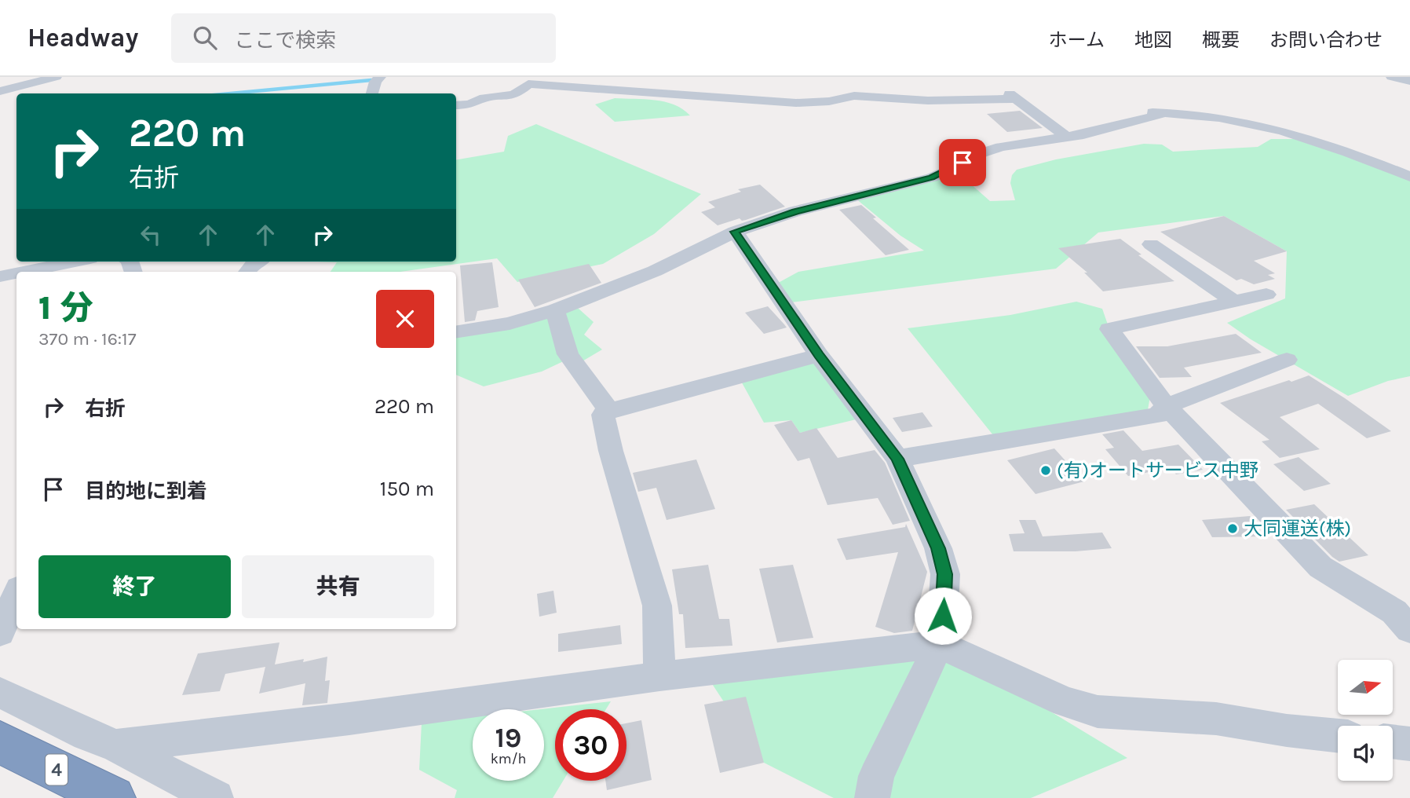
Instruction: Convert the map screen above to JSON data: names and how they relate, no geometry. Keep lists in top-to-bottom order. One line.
{"streets":{"highway":["4"]},"places":["(有)オートサービス中野","大同運送(株)"],"north":"right","page":{"header":"Headway","search":"ここで検索","nav":["ホーム","地図","概要","お問い合わせ"],"turn":["220 m","右折"],"heading":["1 分","370 m · 16:17"],"list":[{"name":"右折","value":"220 m"},{"name":"目的地に到着","value":"150 m"}],"buttons":["終了","共有"],"speed":"19 km/h","limit":"30"}}
